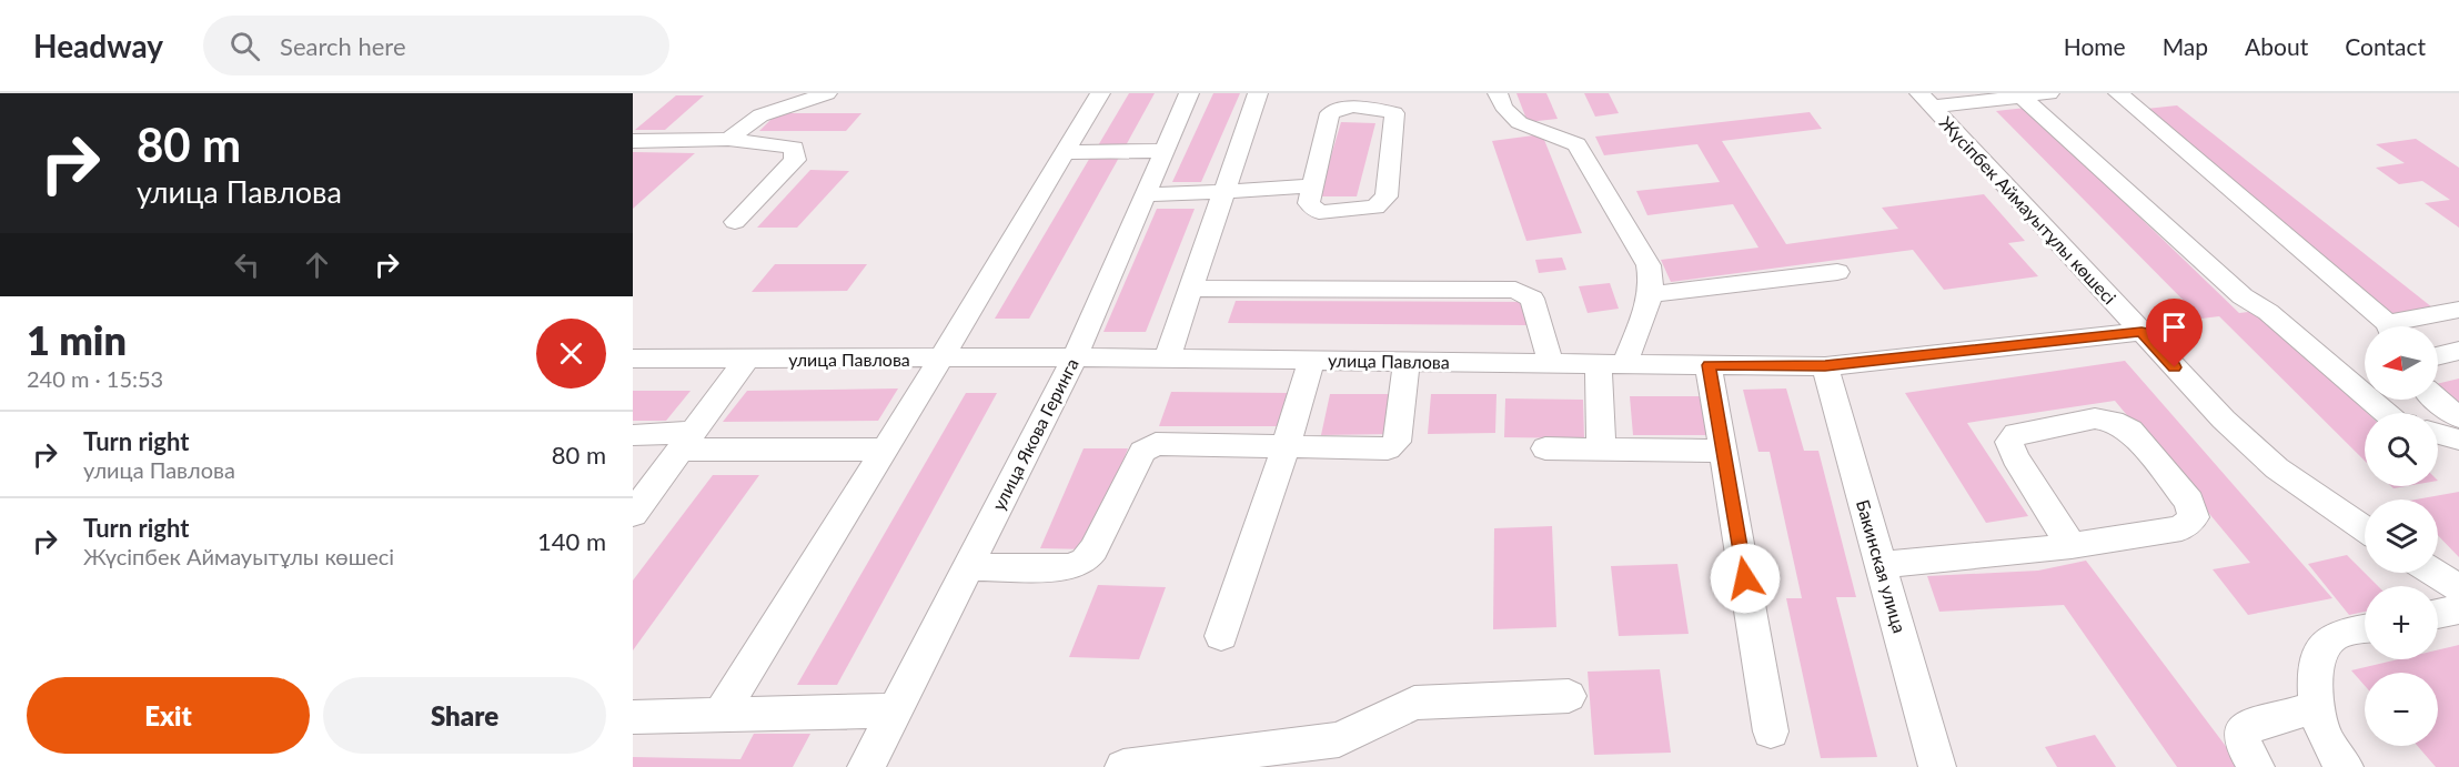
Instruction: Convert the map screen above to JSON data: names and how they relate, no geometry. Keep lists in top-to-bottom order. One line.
{"streets":{"street":["Жүсіпбек Аймауытұлы көшесі","улица Павлова","улица Якова Геринга","Бакинская улица"]},"crossings":[["Жүсіпбек Аймауытұлы көшесі","улица Павлова"],["улица Павлова","улица Якова Геринга"],["улица Павлова","Бакинская улица"]],"north":"left","page":{"header":"Headway","search":"Search here","nav":["Home","Map","About","Contact"],"turn":["80 m","улица Павлова"],"heading":["1 min","240 m · 15:53"],"map_buttons":["+","−"],"list":[{"name":"Turn right","note":"улица Павлова","value":"80 m"},{"name":"Turn right","note":"Жүсіпбек Аймауытұлы көшесі","value":"140 m"}],"buttons":["Exit","Share"]}}
